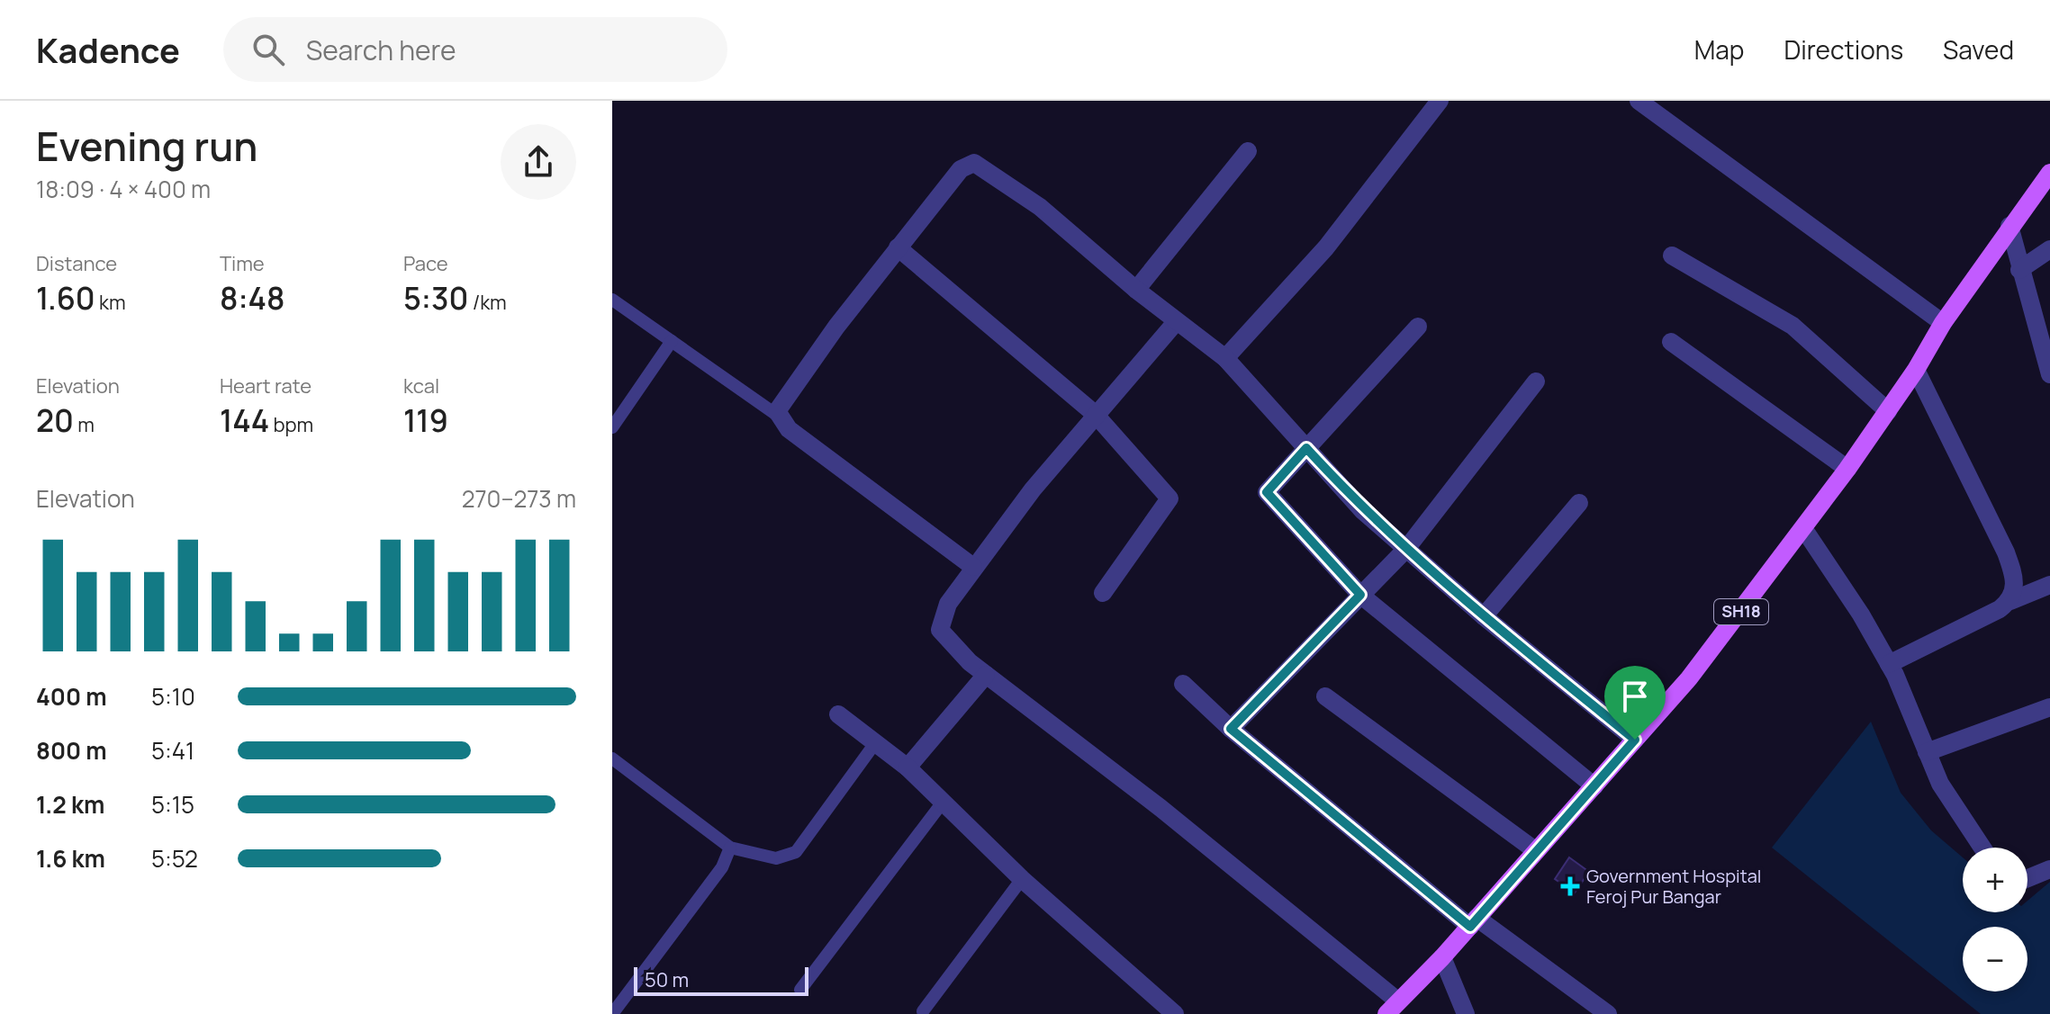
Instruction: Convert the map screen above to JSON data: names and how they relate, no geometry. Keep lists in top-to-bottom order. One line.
{"streets":{"main road":["SH18"]},"places":{"health":["Government Hospital Feroj Pur Bangar"]},"scale_bar":"50 m","page":{"header":"Kadence","search":"Search here","nav":["Map","Directions","Saved"],"heading":["Evening run","18:09 · 4 × 400 m"],"stats":[["Distance","1.60 km"],["Time","8:48"],["Pace","5:30 /km"],["Elevation","20 m"],["Heart rate","144 bpm"],["kcal","119"]],"chart":["Elevation","270–273 m"],"list":[{"name":"400 m","note":"5:10"},{"name":"800 m","note":"5:41"},{"name":"1.2 km","note":"5:15"},{"name":"1.6 km","note":"5:52"}],"map_buttons":["+","−"],"scale":"50 m"}}
